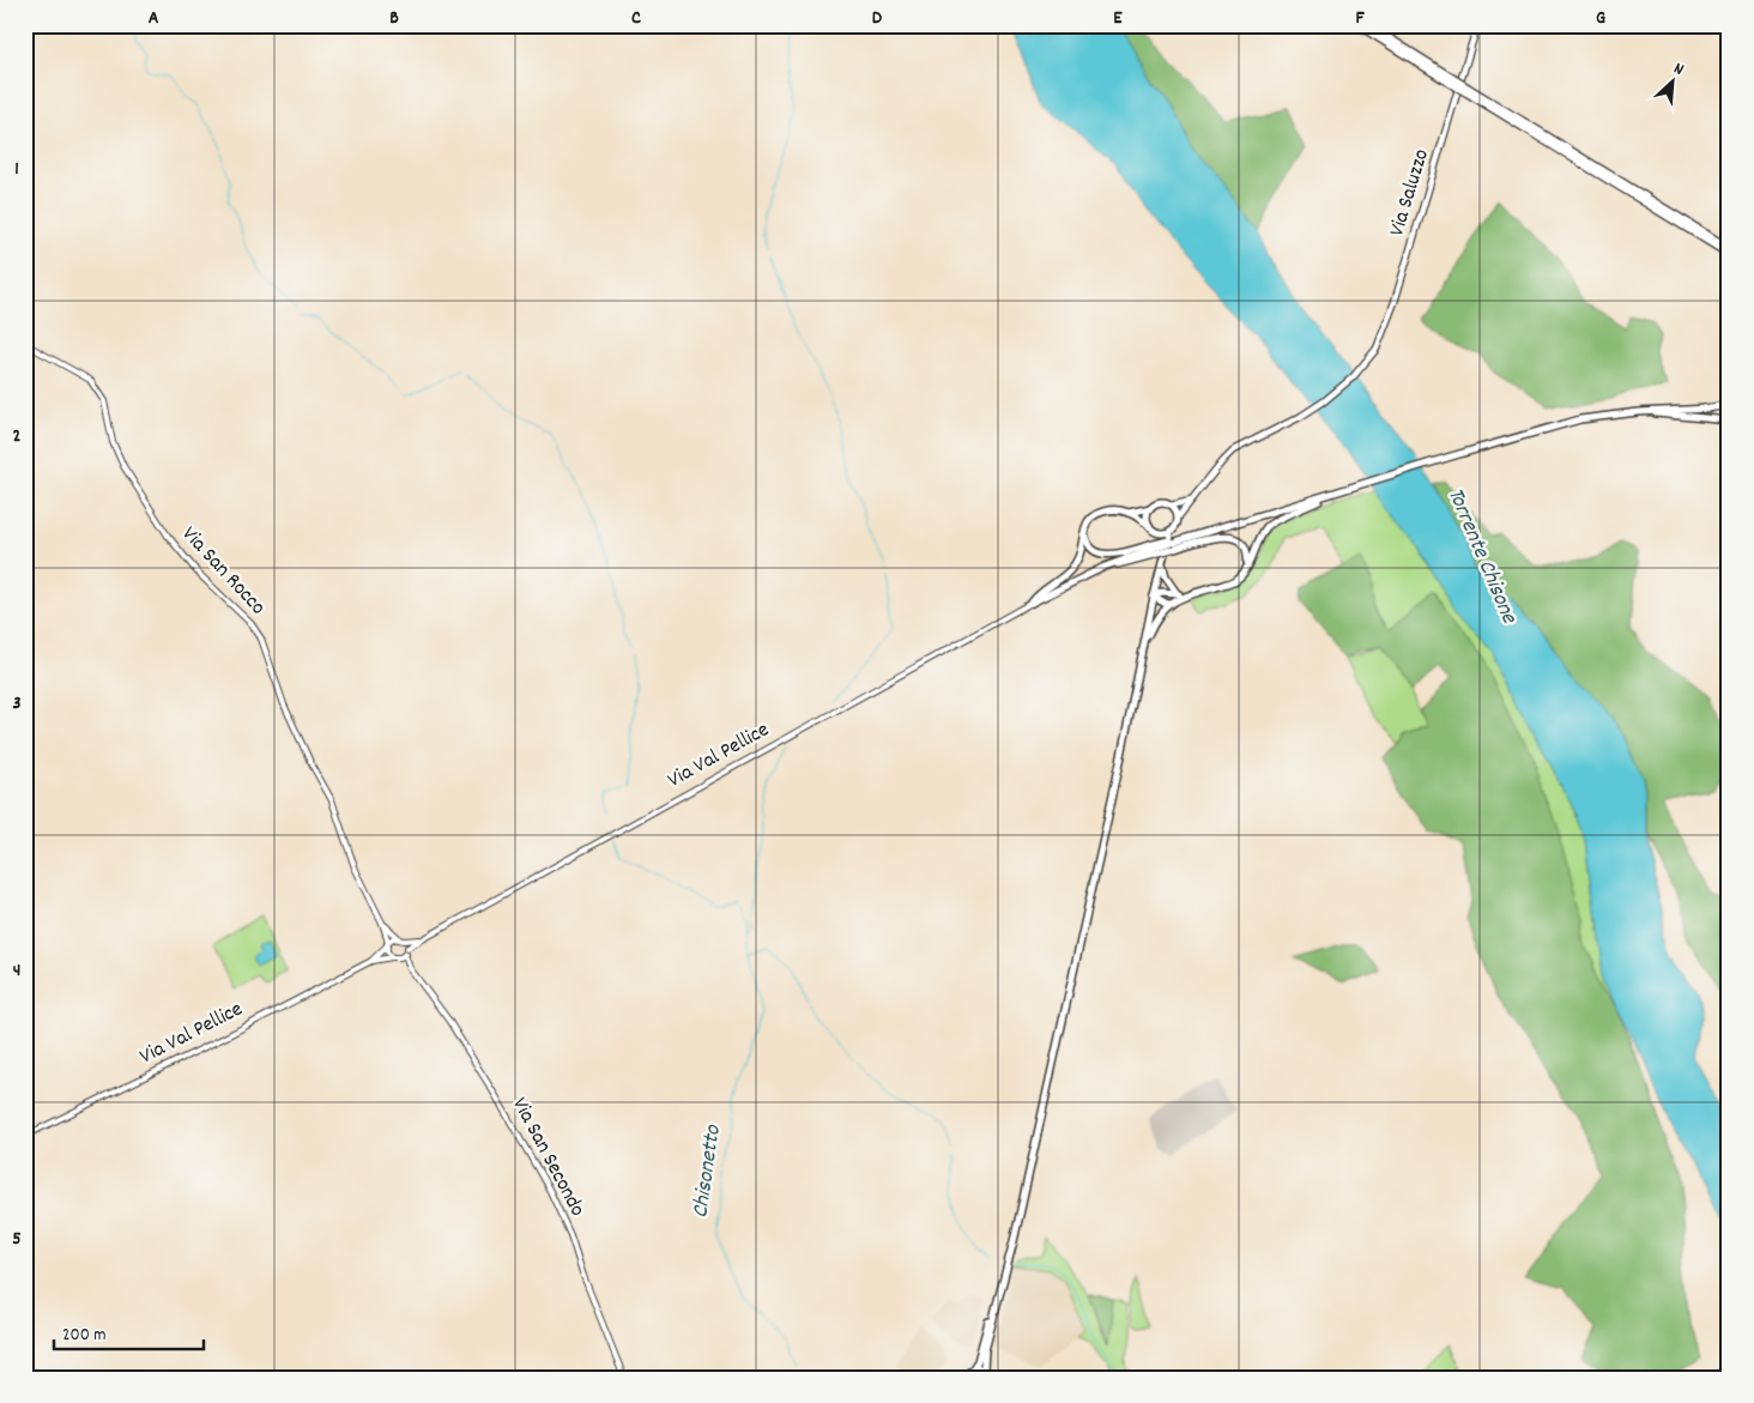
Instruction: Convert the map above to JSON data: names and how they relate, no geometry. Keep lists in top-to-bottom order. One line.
{"streets":{"main road":["Via Saluzzo"],"street":["Via San Rocco","Via Val Pellice","Via San Secondo"]},"crossings":[["Via San Rocco","Via Val Pellice"]],"water":["Torrente Chisone","Chisonetto"],"scale_bar":"200 m","north":"top right","grid":{"columns":["A","B","C","D","E","F","G"],"rows":["1","2","3","4","5"]}}
